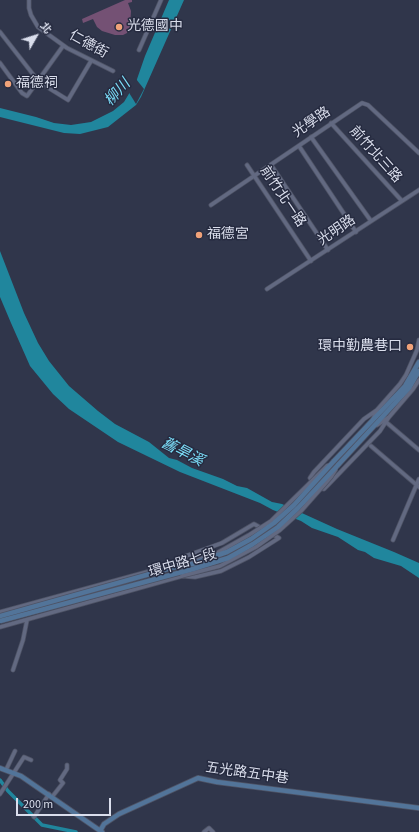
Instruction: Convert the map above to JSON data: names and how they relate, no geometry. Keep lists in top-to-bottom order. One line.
{"streets":{"street":["仁德街","光學路","前竹北三路","前竹北一路","光明路","環中路七段","五光路五中巷"]},"crossings":[["光學路","前竹北三路"],["光學路","前竹北一路"],["前竹北三路","光明路"],["前竹北一路","光明路"]],"water":["柳川","舊旱溪"],"places":["光德國中","福德祠","福德宮","環中勤農巷口"],"scale_bar":"200 m","north":"top right"}
